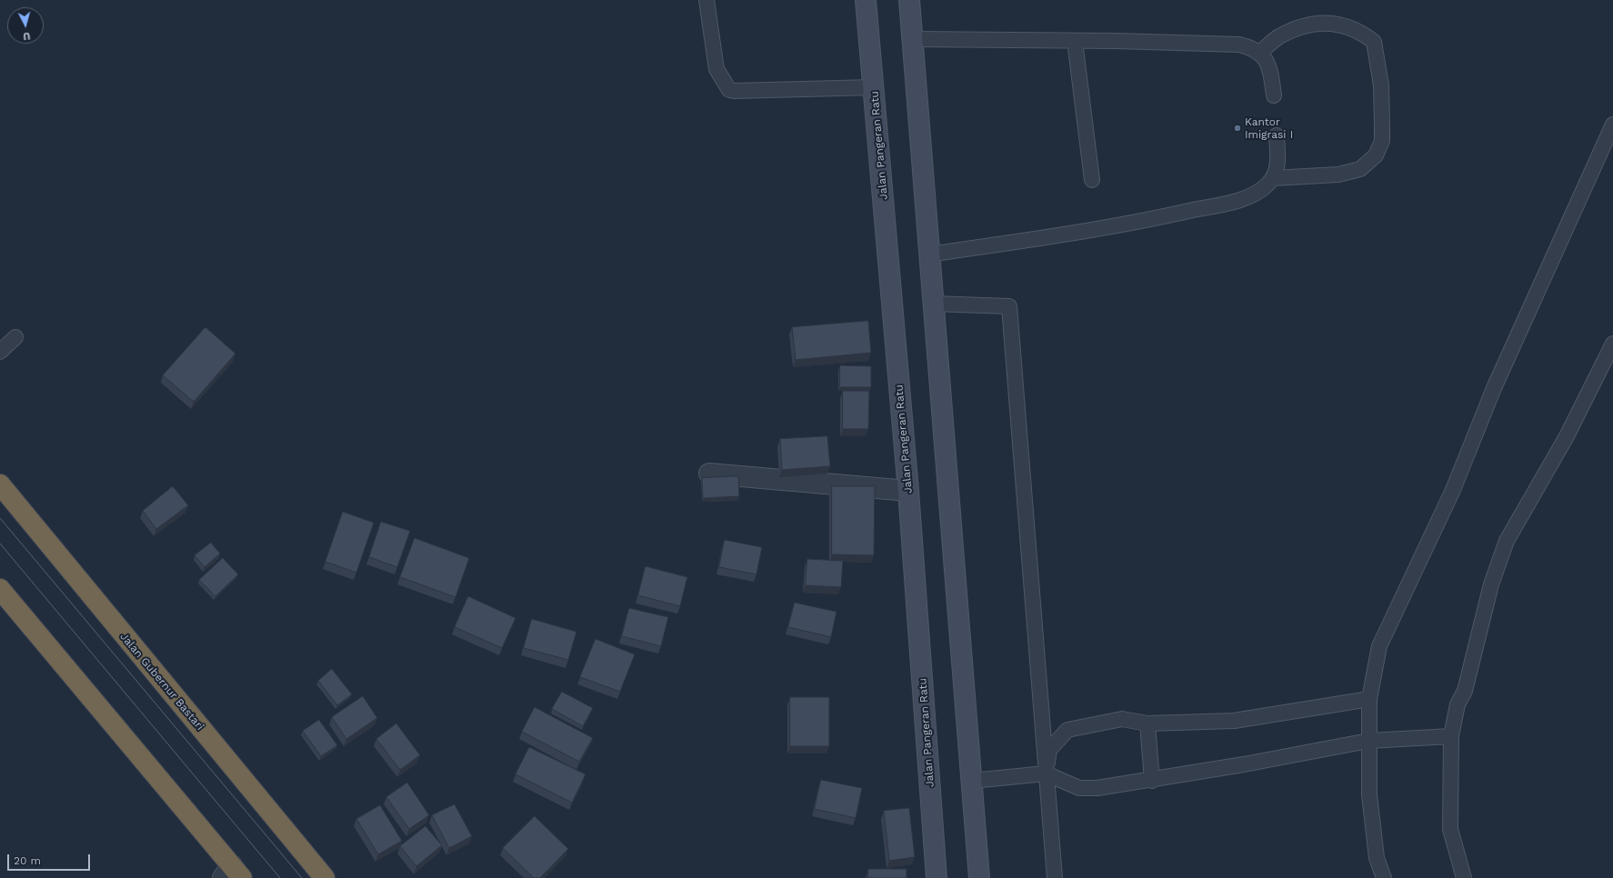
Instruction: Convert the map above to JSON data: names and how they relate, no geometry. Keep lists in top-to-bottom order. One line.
{"streets":{"highway":["Jalan Gubernur Bastari"],"street":["Jalan Pangeran Ratu"]},"places":["Kantor Imigrasi I"],"scale_bar":"20 m","north":"bottom"}
